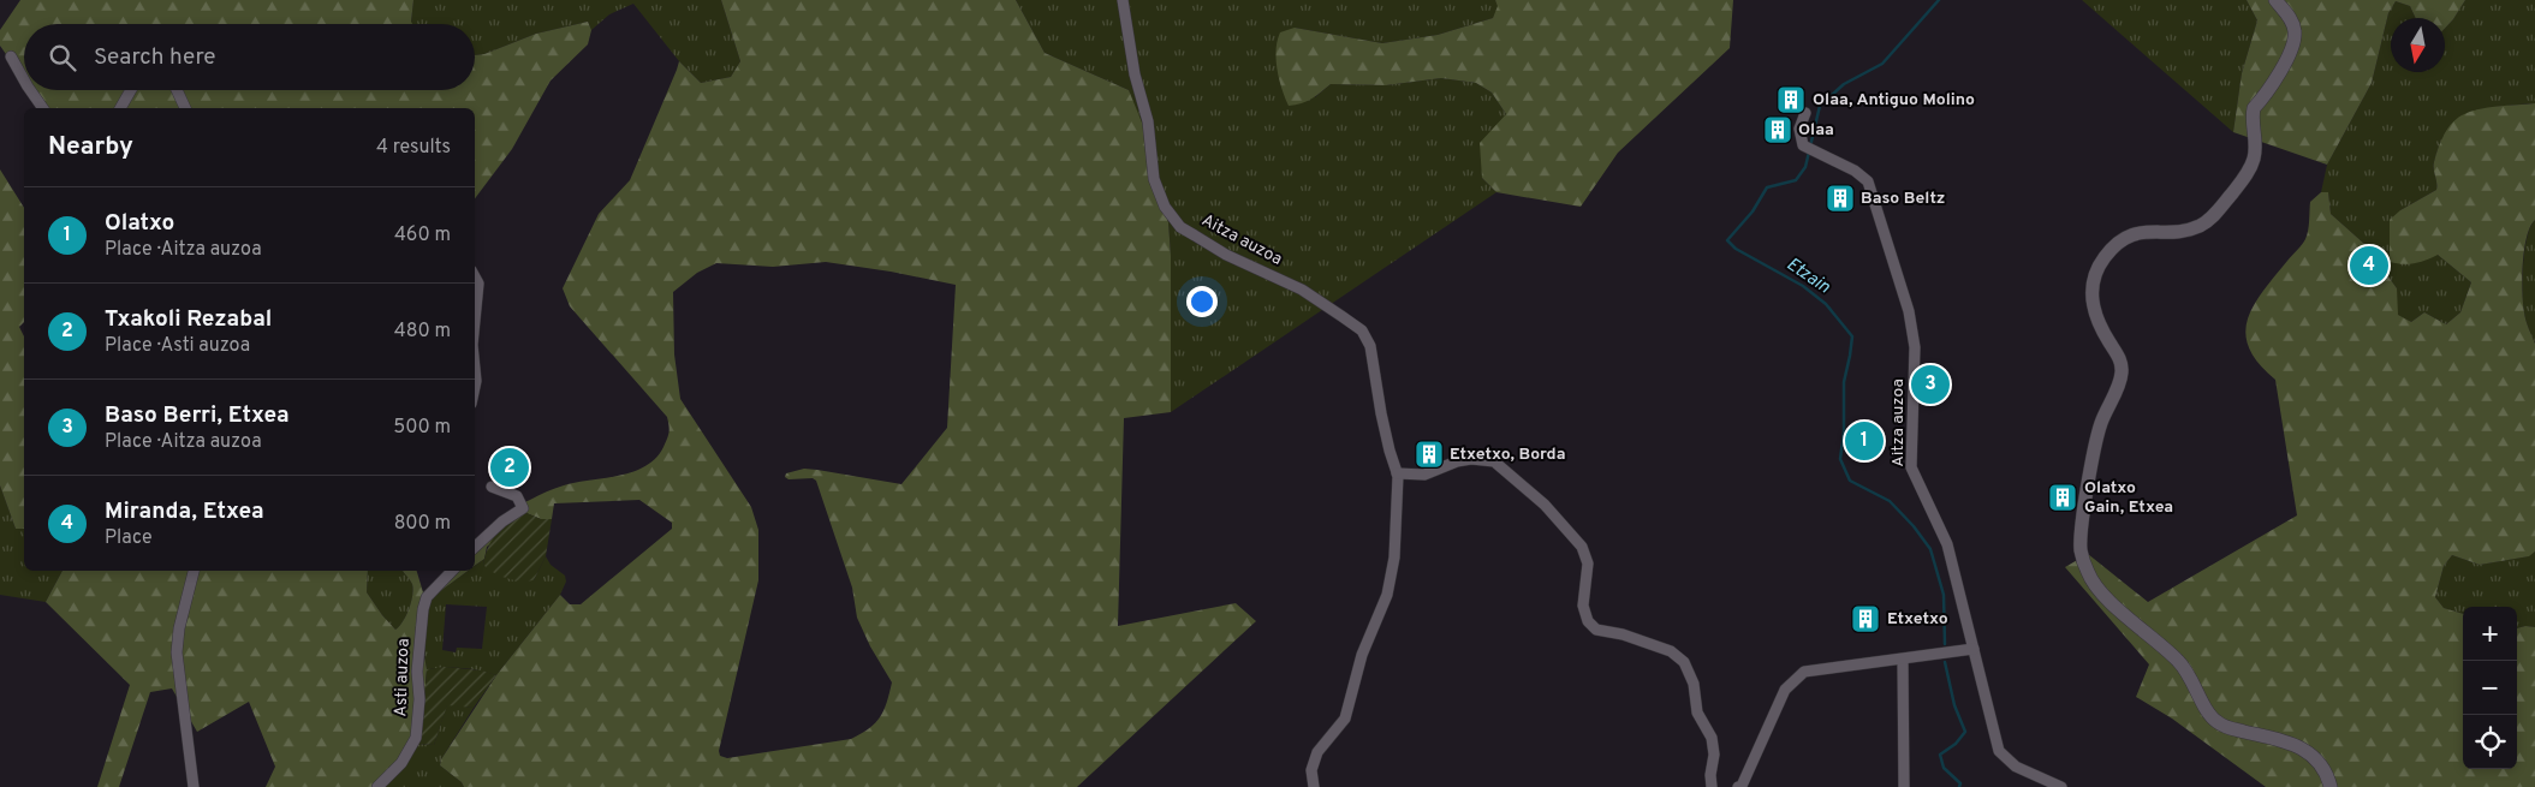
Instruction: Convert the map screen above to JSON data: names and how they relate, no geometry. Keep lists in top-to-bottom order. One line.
{"streets":{"street":["Aitza auzoa","Asti auzoa"]},"water":["Etzain"],"places":{"building":["Olaa, Antiguo Molino","Olaa","Baso Beltz","Etxetxo, Borda","Olatxo Gain, Etxea","Etxetxo"]},"north":"bottom","page":{"search":"Search here","heading":["Nearby","4 results"],"list":[{"mark":"1","name":"Olatxo","note":"Place · Aitza auzoa","value":"460 m"},{"mark":"2","name":"Txakoli Rezabal","note":"Place · Asti auzoa","value":"480 m"},{"mark":"3","name":"Baso Berri, Etxea","note":"Place · Aitza auzoa","value":"500 m"},{"mark":"4","name":"Miranda, Etxea","note":"Place","value":"800 m"}],"pins":["4","3","1","2"],"map_buttons":["+","−"]}}
